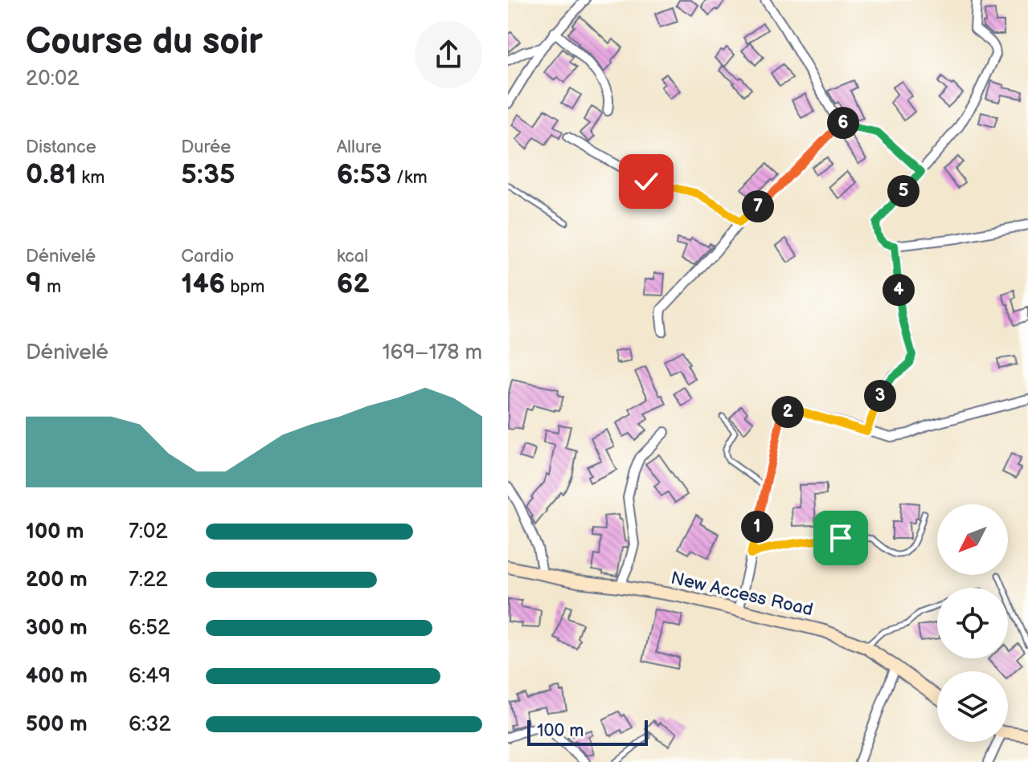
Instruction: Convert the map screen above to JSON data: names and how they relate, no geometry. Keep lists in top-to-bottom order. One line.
{"streets":{"main road":["New Access Road"]},"scale_bar":"100 m","north":"bottom left","page":{"heading":["Course du soir","20:02"],"pins":["6","5","7","4","3","2","1"],"stats":[["Distance","0.81 km"],["Durée","5:35"],["Allure","6:53 /km"],["Dénivelé","9 m"],["Cardio","146 bpm"],["kcal","62"]],"chart":["Dénivelé","169–178 m"],"list":[{"name":"100 m","note":"7:02"},{"name":"200 m","note":"7:22"},{"name":"300 m","note":"6:52"},{"name":"400 m","note":"6:49"},{"name":"500 m","note":"6:32"}],"scale":"100 m"}}
